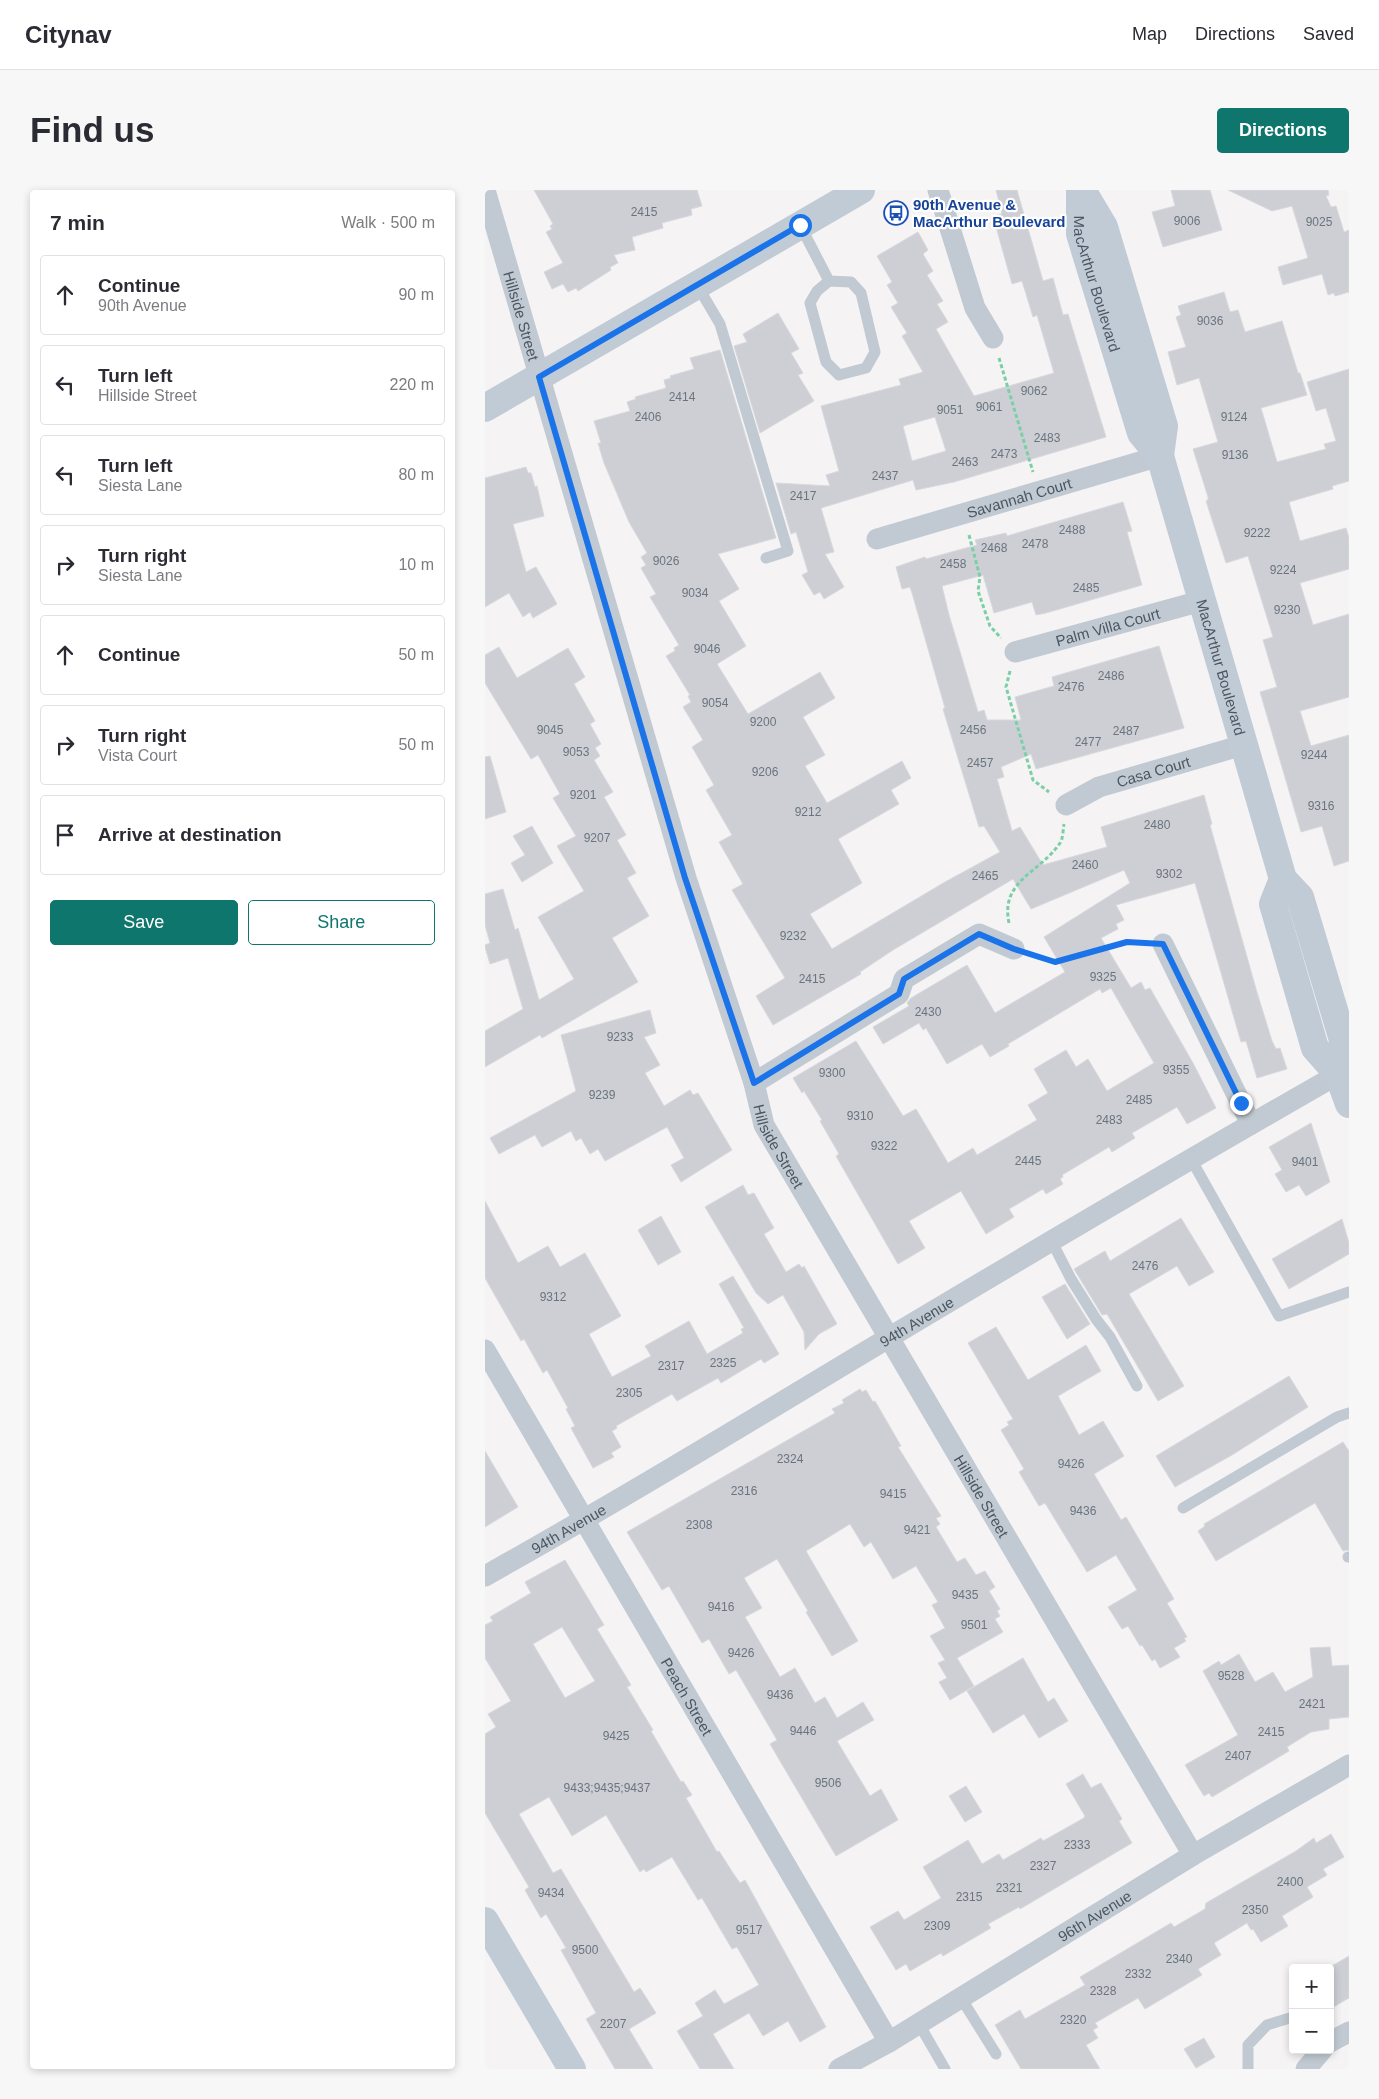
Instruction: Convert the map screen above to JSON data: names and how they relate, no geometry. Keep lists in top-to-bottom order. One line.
{"streets":{"main road":["MacArthur Boulevard"],"street":["Hillside Street","Savannah Court","Palm Villa Court","Casa Court","94th Avenue","Peach Street","96th Avenue"]},"crossings":[["MacArthur Boulevard","Savannah Court"],["MacArthur Boulevard","Palm Villa Court"],["MacArthur Boulevard","Casa Court"],["MacArthur Boulevard","94th Avenue"],["Hillside Street","94th Avenue"],["Hillside Street","96th Avenue"],["94th Avenue","Peach Street"],["Peach Street","96th Avenue"]],"places":{"bus stop":["90th Avenue & MacArthur Boulevard"]},"house_numbers":["2415","9006","9025","9036","9062","2414","9061","9051","2406","9124","2483","2473","9136","2463","2437","2417","2488","9222","2478","2468","9026","2458","9224","2485","9034","9230","9046","2486","2476","9054","9200","9045","2456","2487","2477","9053","9244","2457","9206","9201","9316","9212","2480","9207","2460","9302","2465","9232","9325","2415","2430","9233","9355","9300","9239","2485","9310","2483","9322","2445","9401","2476","9312","2325","2317","2305","2324","9426","2316","9415","9436","2308","9421","9435","9416","9501","9426","9528","9436","2421","9446","2415","9425","2407","9506","9433;9435;9437","2333","2327","2400","2321","9434","2315","2350","2309","9517","9500","2340","2332","2328","2320","2207"],"page":{"header":"Citynav","nav":["Map","Directions","Saved"],"buttons":["Directions",["Save","Share"]],"title":"Find us","heading":["7 min","Walk · 500 m"],"list":[["Continue","90th Avenue","90 m"],["Turn left","Hillside Street","220 m"],["Turn left","Siesta Lane","80 m"],["Turn right","Siesta Lane","10 m"],["Continue","50 m"],["Turn right","Vista Court","50 m"],"Arrive at destination"],"map_buttons":["+","−"]}}
